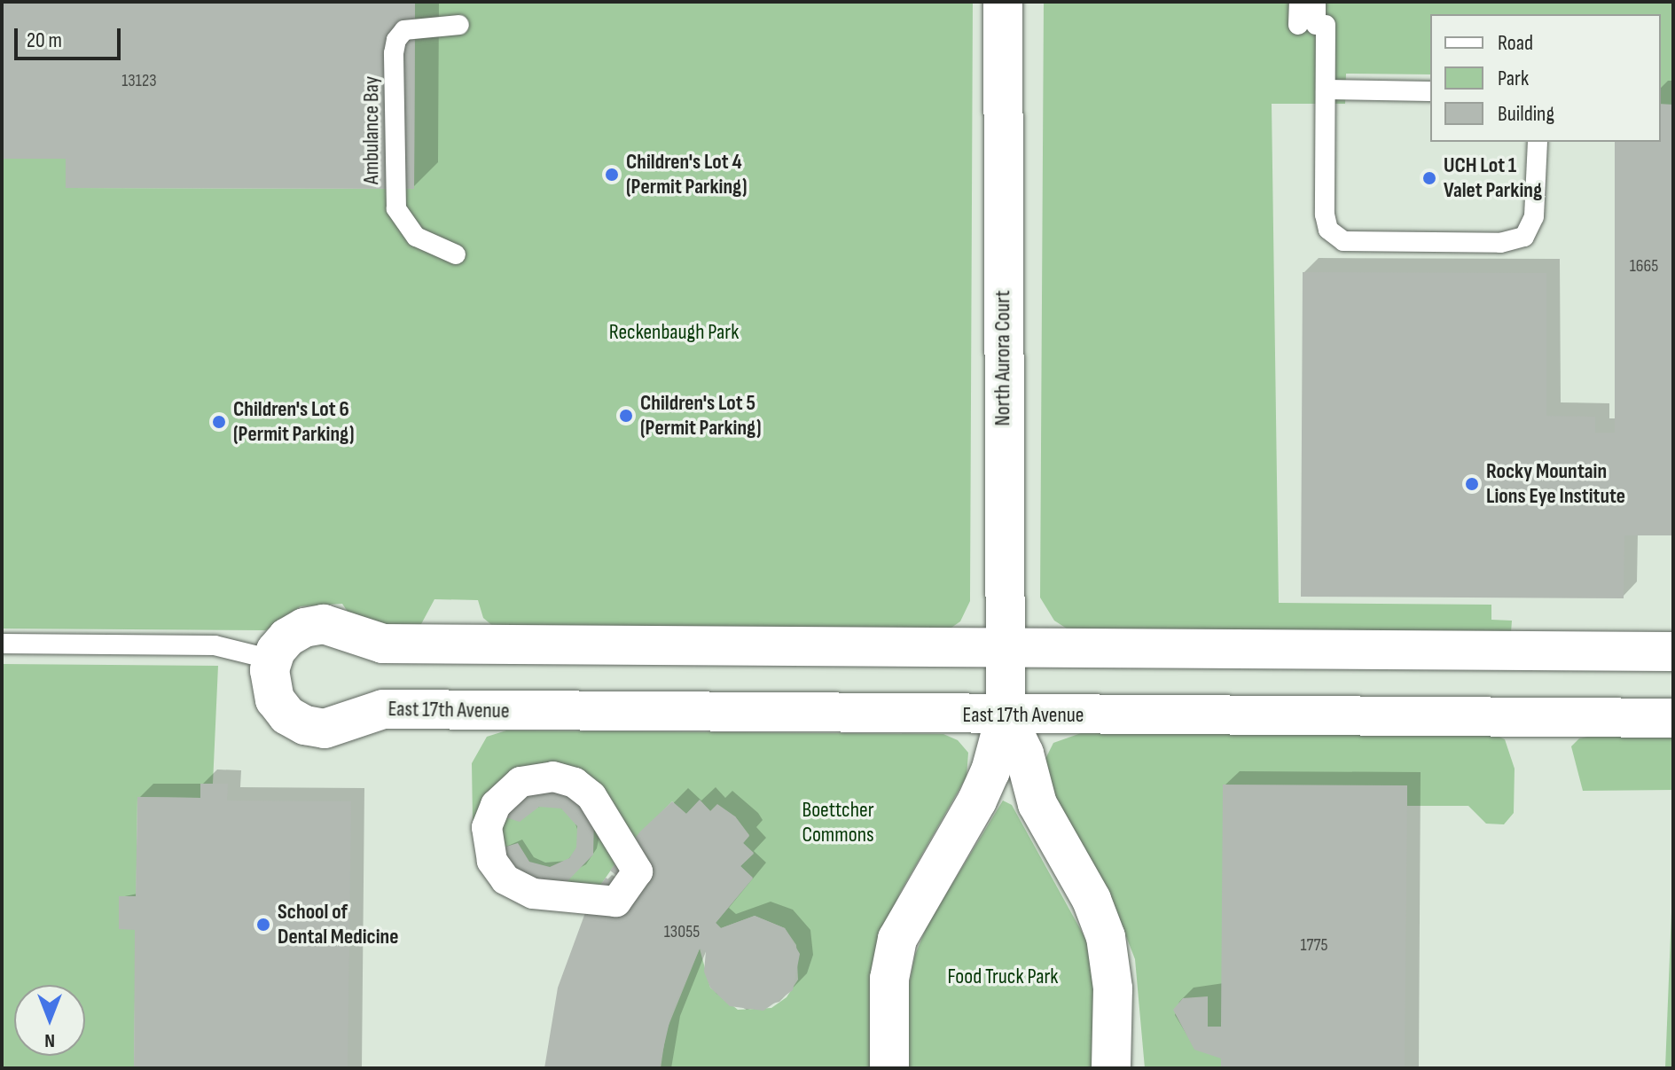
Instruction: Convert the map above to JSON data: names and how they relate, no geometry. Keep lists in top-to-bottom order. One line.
{"streets":{"street":["North Aurora Court","East 17th Avenue"],"lane":["Ambulance Bay"]},"crossings":[["North Aurora Court","East 17th Avenue"]],"parks":["Reckenbaugh Park","Boettcher Commons","Food Truck Park"],"places":["Children's Lot 4 (Permit Parking)","UCH Lot 1 Valet Parking","Children's Lot 5 (Permit Parking)","Children's Lot 6 (Permit Parking)","Rocky Mountain Lions Eye Institute","School of Dental Medicine"],"house_numbers":["13123","1665","13055","1775"],"legend":["Road","Park","Building"],"scale_bar":"20 m","north":"bottom"}
